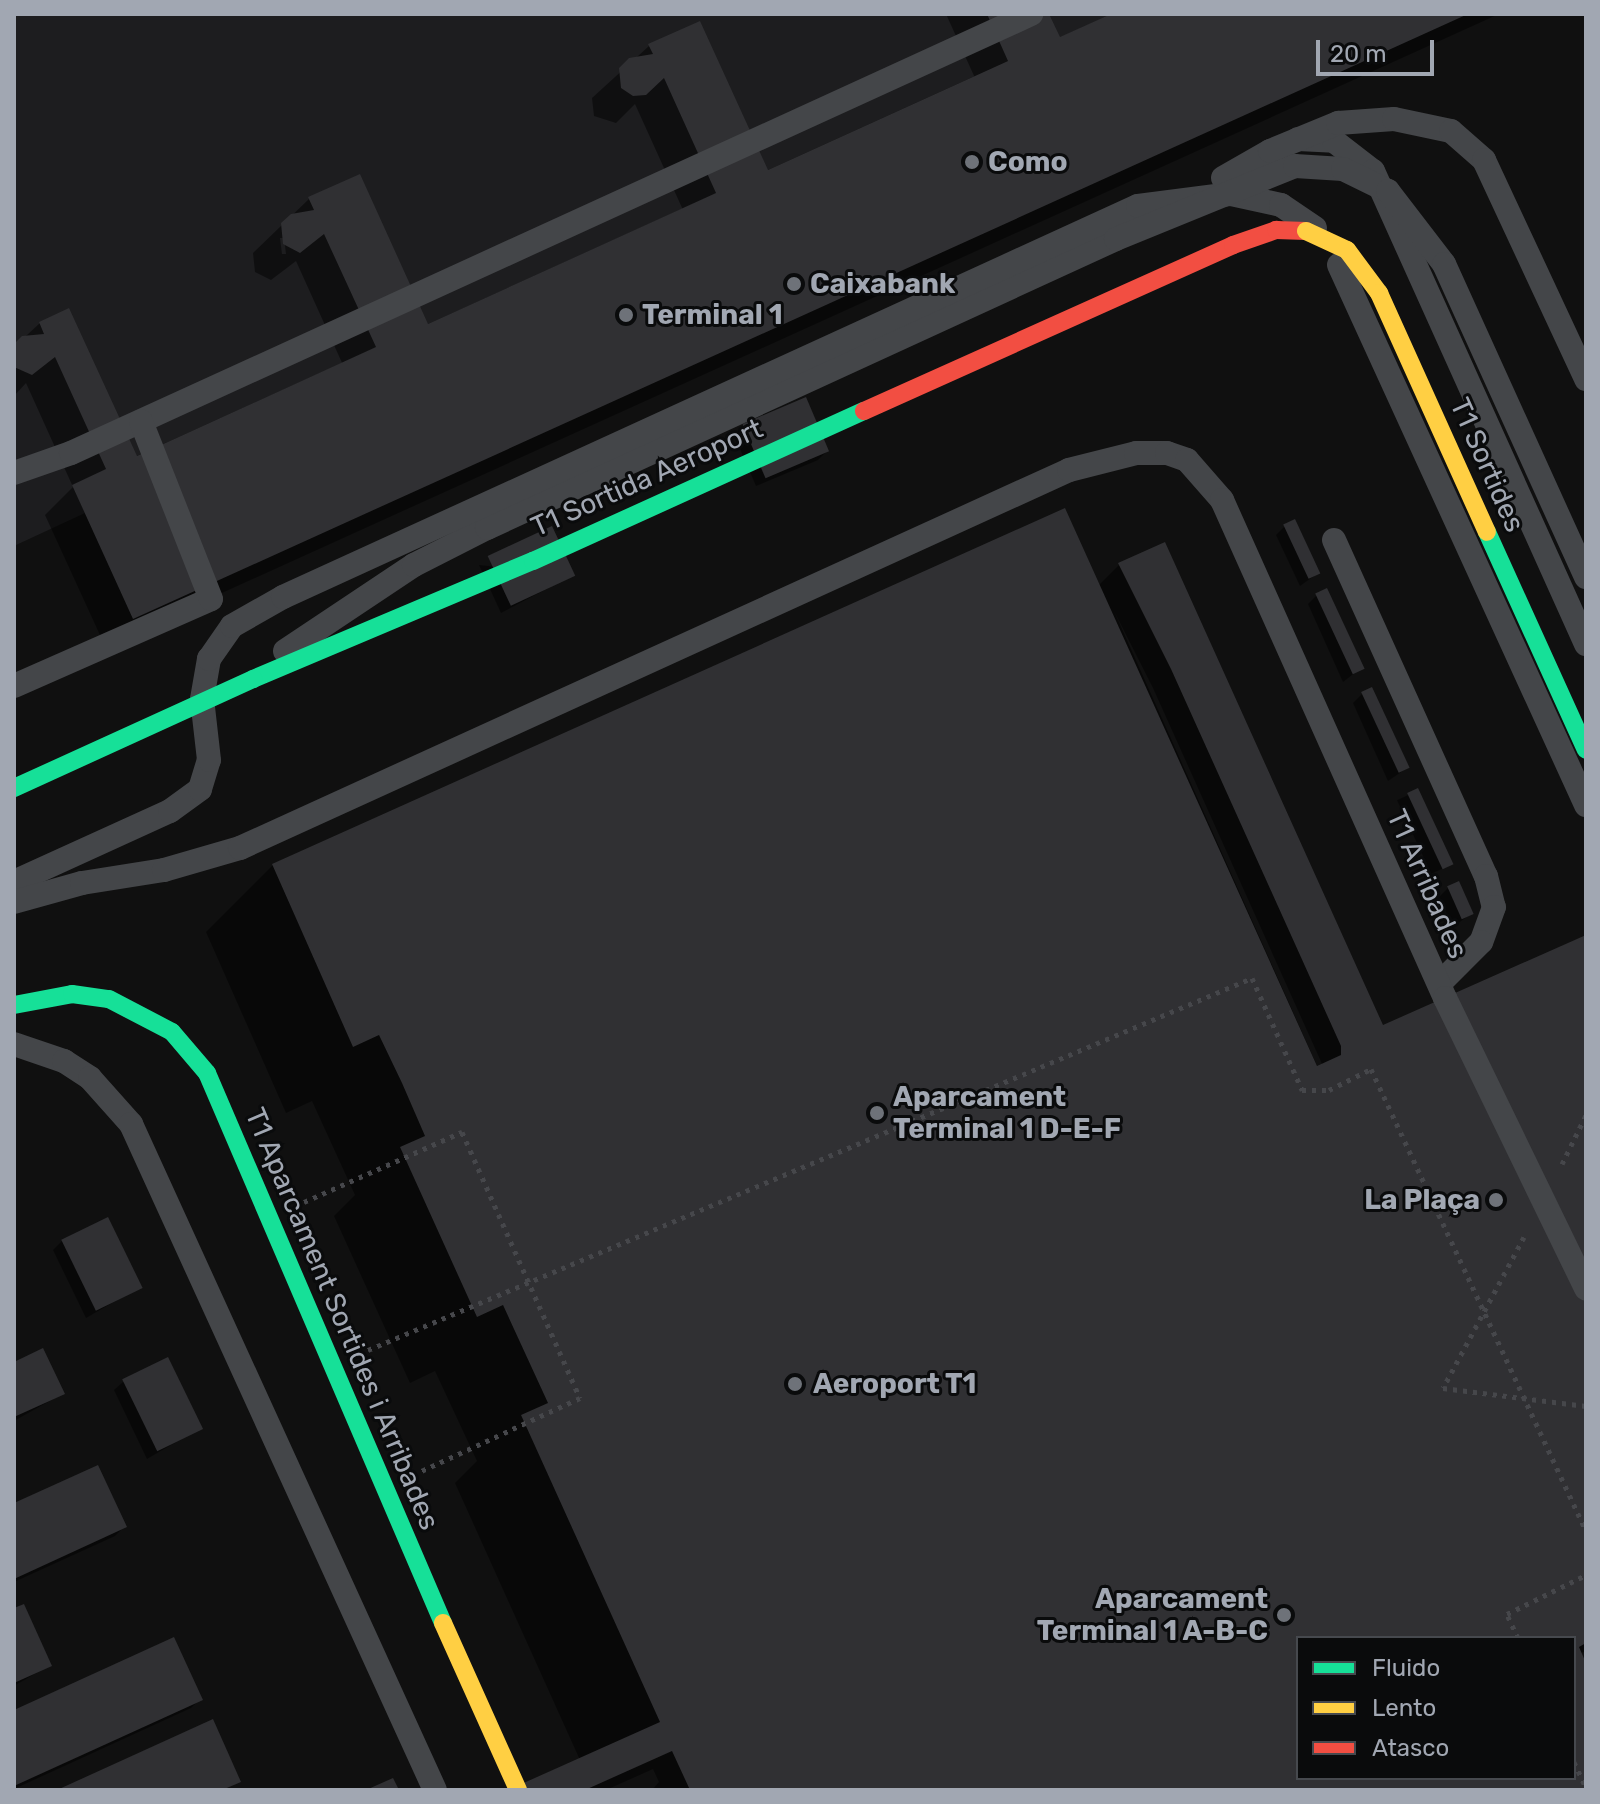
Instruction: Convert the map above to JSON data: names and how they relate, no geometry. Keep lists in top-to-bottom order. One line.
{"streets":{"main road":["T1 Sortides","T1 Sortida Aeroport","T1 Aparcament Sortides i Arribades"],"lane":["T1 Arribades"]},"crossings":[["T1 Sortides","T1 Sortida Aeroport"]],"places":["Como","Caixabank","Terminal 1","Aparcament Terminal 1 D-E-F","La Plaça","Aeroport T1","Aparcament Terminal 1 A-B-C"],"legend":["Fluido","Lento","Atasco"],"scale_bar":"20 m"}
